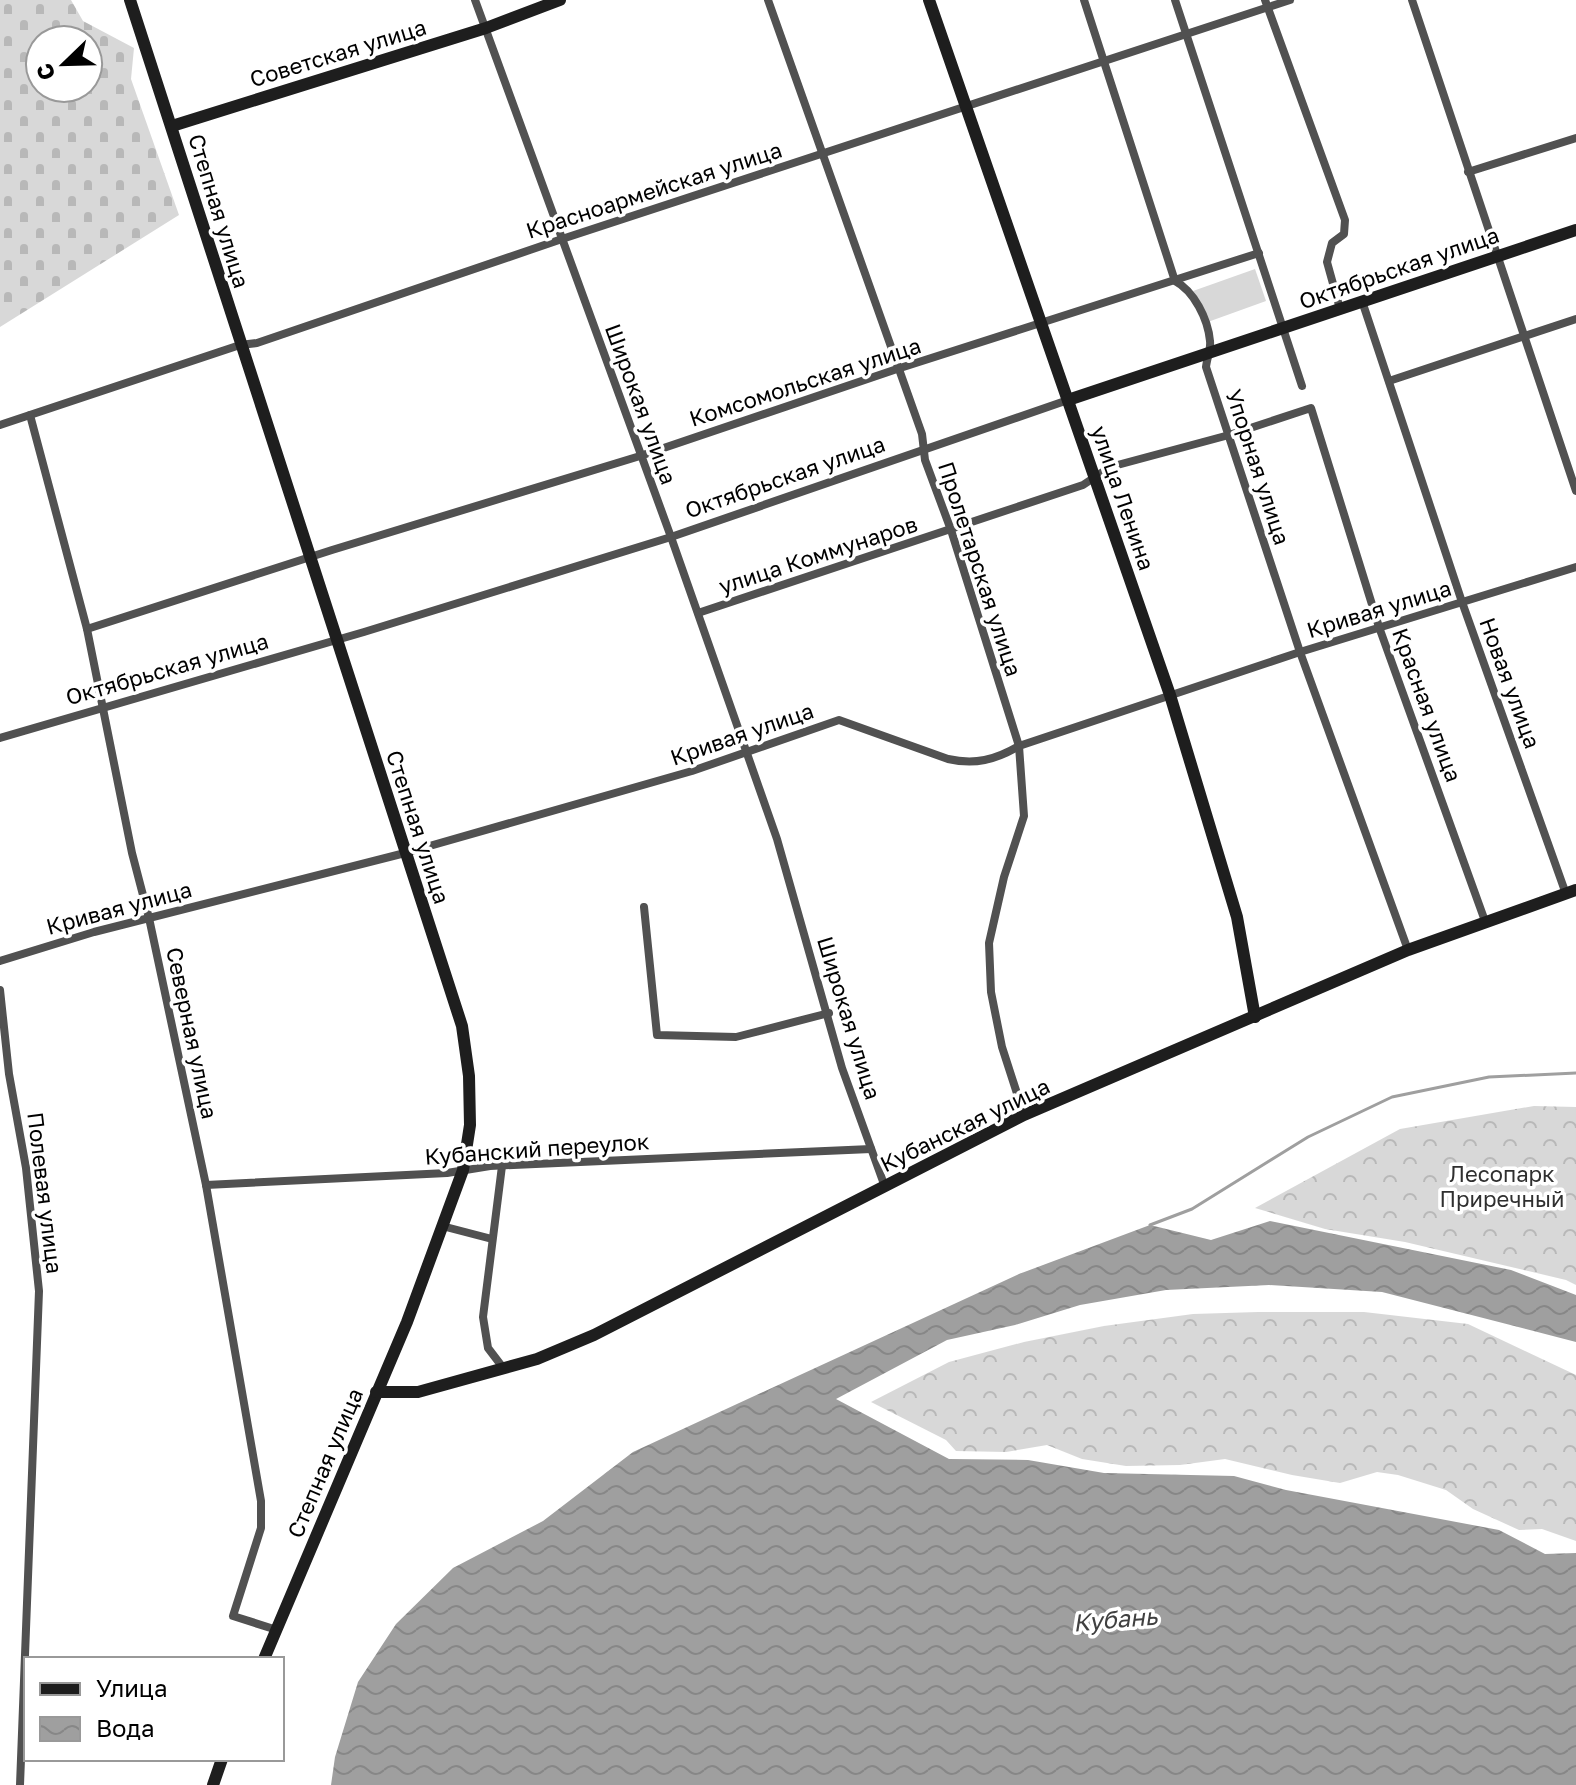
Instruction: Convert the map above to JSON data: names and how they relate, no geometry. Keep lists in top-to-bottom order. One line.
{"streets":{"street":["Советская улица","Красноармейская улица","Степная улица","Октябрьская улица","Комсомольская улица","Широкая улица","Упорная улица","улица Ленина","улица Коммунаров","Пролетарская улица","Кривая улица","Новая улица","Красная улица","Северная улица","Кубанская улица","Кубанский переулок","Полевая улица"]},"crossings":[["Советская улица","Степная улица"],["Советская улица","Широкая улица"],["Красноармейская улица","Степная улица"],["Красноармейская улица","Широкая улица"],["Красноармейская улица","Упорная улица"],["Красноармейская улица","улица Ленина"],["Красноармейская улица","Пролетарская улица"],["Красноармейская улица","Северная улица"],["Степная улица","Октябрьская улица"],["Степная улица","Комсомольская улица"],["Степная улица","Кривая улица"],["Степная улица","Северная улица"],["Степная улица","Кубанская улица"],["Степная улица","Кубанский переулок"],["Октябрьская улица","Широкая улица"],["Октябрьская улица","Упорная улица"],["Октябрьская улица","улица Ленина"],["Октябрьская улица","Пролетарская улица"],["Октябрьская улица","Новая улица"],["Октябрьская улица","Северная улица"],["Комсомольская улица","Широкая улица"],["Комсомольская улица","Упорная улица"],["Комсомольская улица","улица Ленина"],["Комсомольская улица","Пролетарская улица"],["Комсомольская улица","Северная улица"],["Широкая улица","улица Коммунаров"],["Широкая улица","Кривая улица"],["Широкая улица","Кубанская улица"],["Широкая улица","Кубанский переулок"],["Упорная улица","улица Коммунаров"],["Упорная улица","Кривая улица"],["Упорная улица","Кубанская улица"],["улица Ленина","улица Коммунаров"],["улица Ленина","Кривая улица"],["улица Ленина","Кубанская улица"],["улица Коммунаров","Пролетарская улица"],["улица Коммунаров","Красная улица"],["Пролетарская улица","Кривая улица"],["Пролетарская улица","Кубанская улица"],["Кривая улица","Новая улица"],["Кривая улица","Красная улица"],["Кривая улица","Северная улица"],["Новая улица","Кубанская улица"],["Красная улица","Кубанская улица"],["Северная улица","Кубанский переулок"]],"water":["Кубань"],"parks":["Лесопарк Приречный"],"legend":["Улица","Вода"],"north":"bottom left"}
